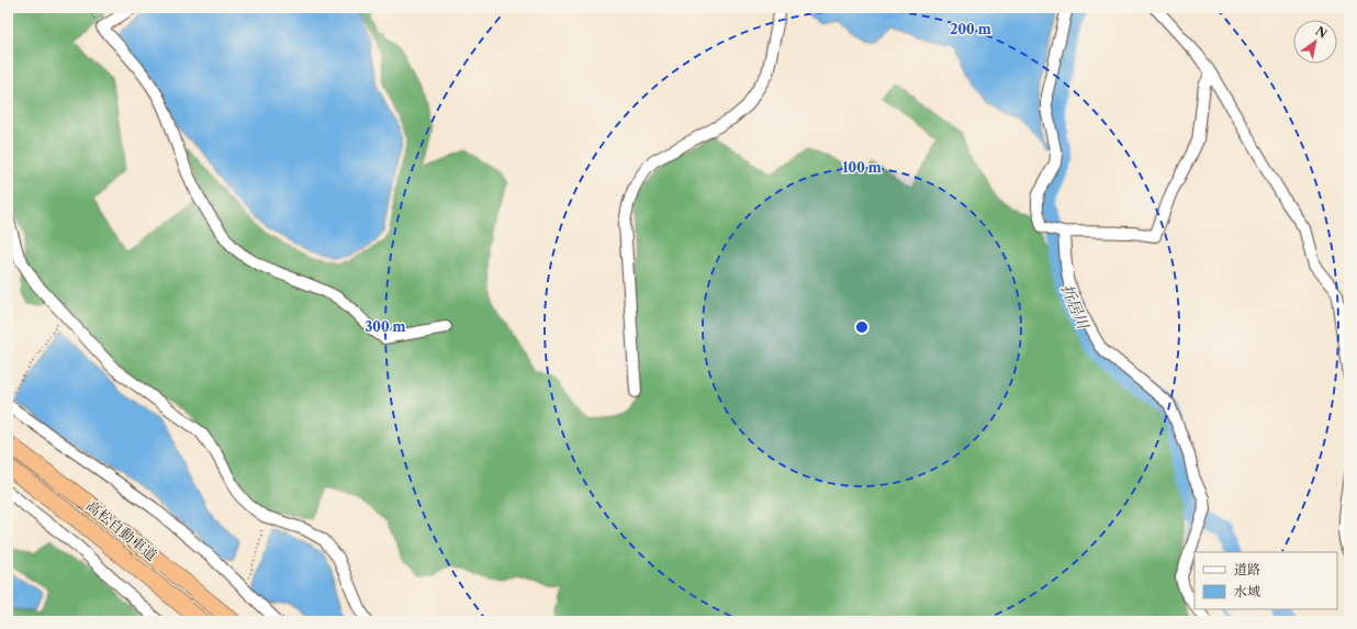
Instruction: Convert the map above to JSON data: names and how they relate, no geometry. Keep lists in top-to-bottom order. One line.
{"streets":{"highway":["高松自動車道"]},"water":["折居川"],"legend":["道路","水域"],"north":"top right","rings":["200 m","100 m","300 m"]}
